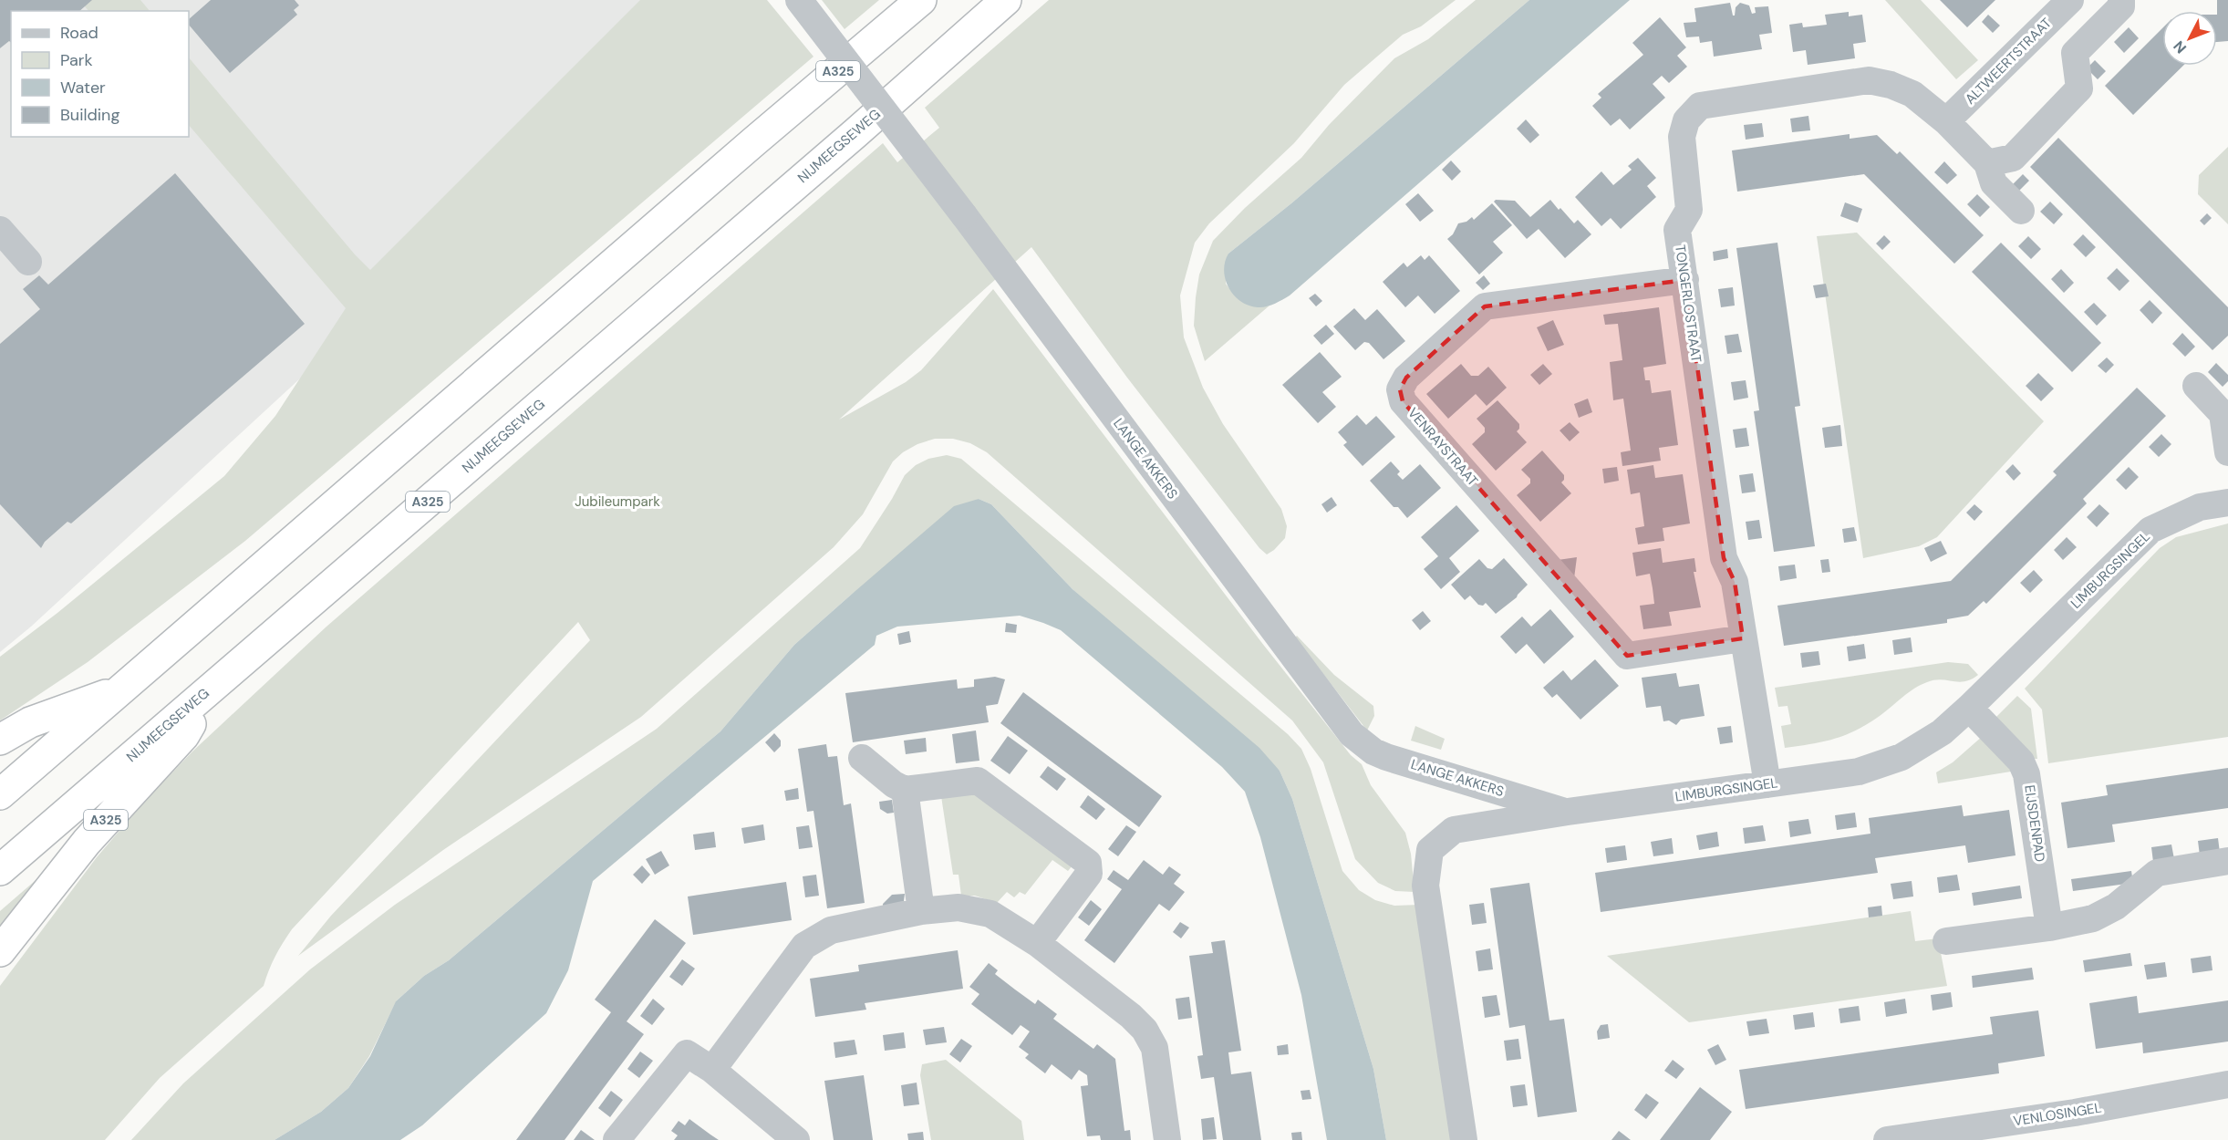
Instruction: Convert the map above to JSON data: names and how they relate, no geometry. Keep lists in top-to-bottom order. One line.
{"streets":{"highway":["A325","NIJMEEGSEWEG"],"street":["ALTWEERTSTRAAT","TONGERLOSTRAAT","VENRAYSTRAAT","LANGE AKKERS","LIMBURGSINGEL","EIJSDENPAD","VENLOSINGEL"]},"crossings":[["ALTWEERTSTRAAT","TONGERLOSTRAAT"],["A325","NIJMEEGSEWEG"],["TONGERLOSTRAAT","VENRAYSTRAAT"],["TONGERLOSTRAAT","LIMBURGSINGEL"],["LANGE AKKERS","LIMBURGSINGEL"],["LIMBURGSINGEL","EIJSDENPAD"]],"parks":["Jubileumpark"],"legend":["Road","Park","Water","Building"],"north":"bottom left"}
